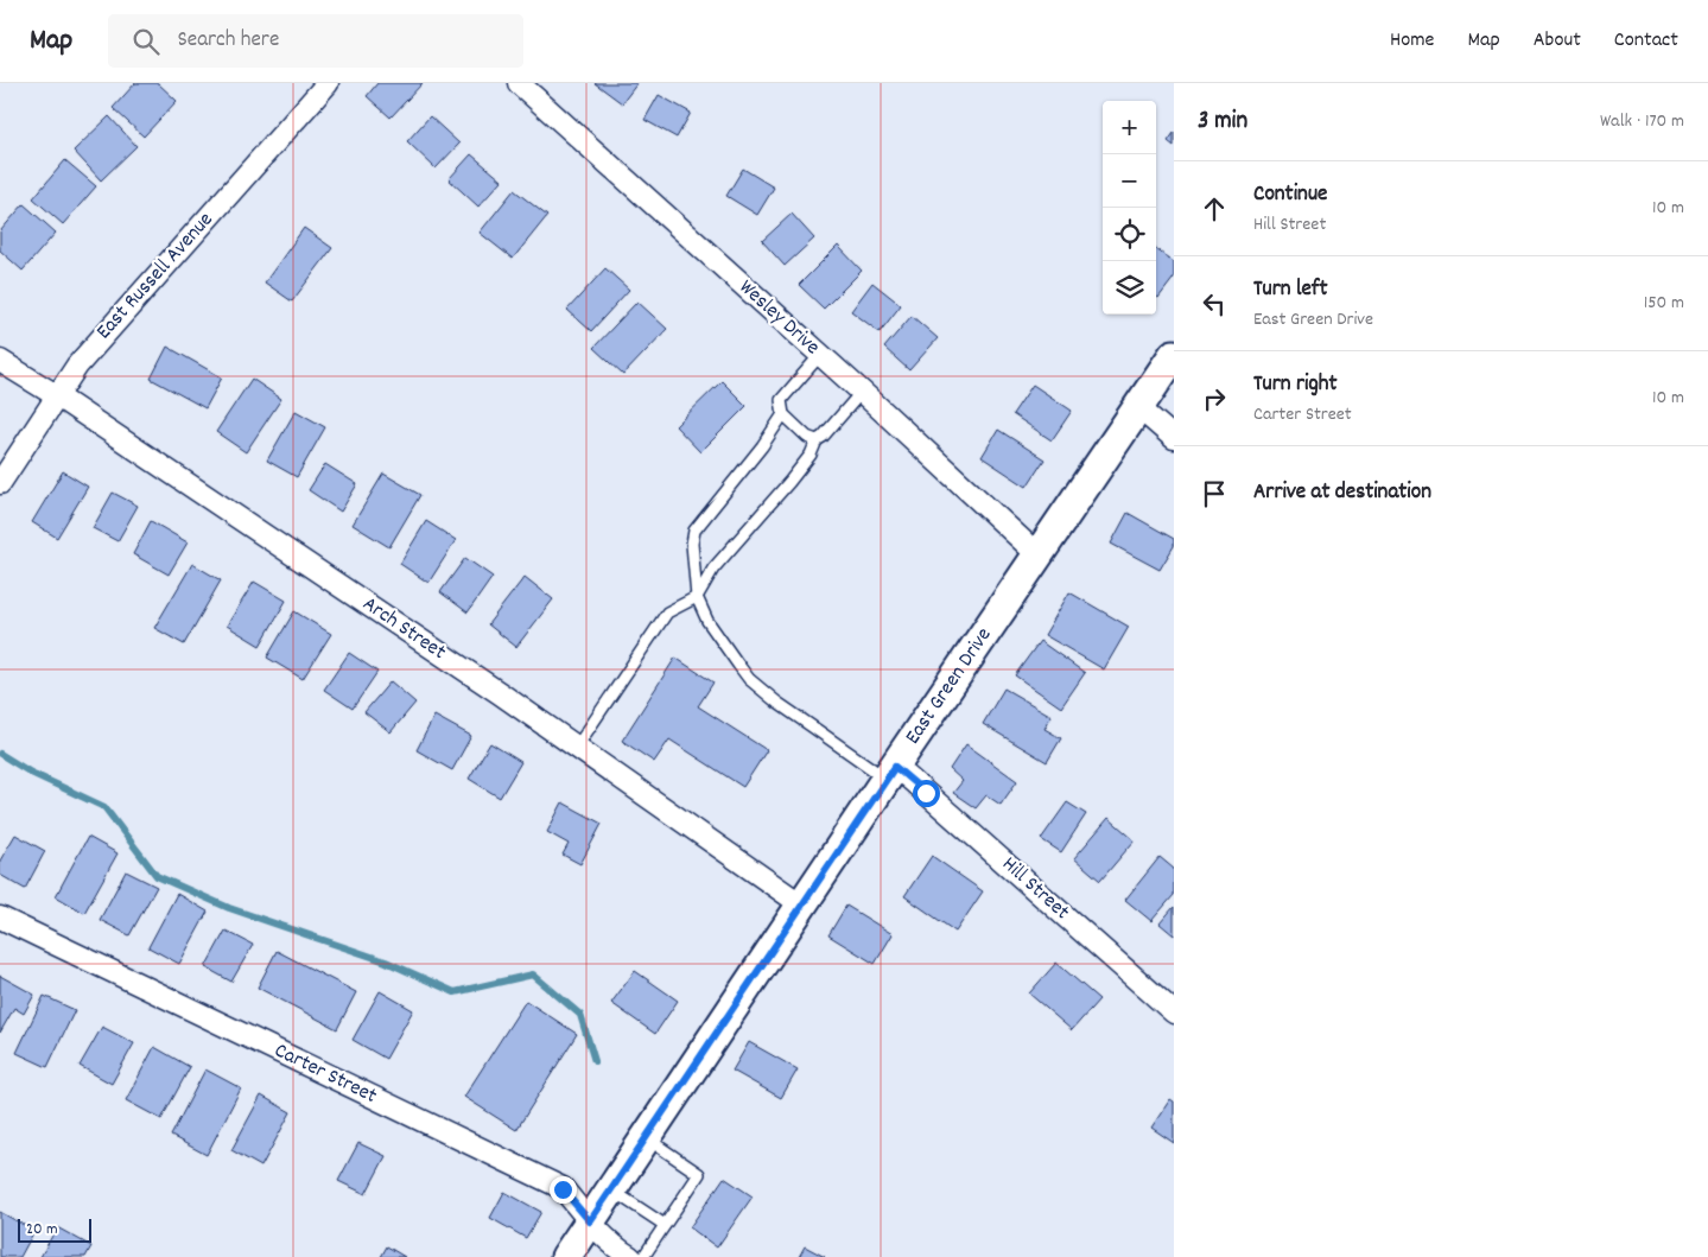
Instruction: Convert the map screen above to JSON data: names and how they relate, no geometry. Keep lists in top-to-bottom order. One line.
{"streets":{"main road":["East Green Drive"],"street":["East Russell Avenue","Wesley Drive","Arch Street","Hill Street","Carter Street"]},"crossings":[["East Russell Avenue","Arch Street"],["Wesley Drive","East Green Drive"],["Arch Street","East Green Drive"],["East Green Drive","Hill Street"],["East Green Drive","Carter Street"]],"scale_bar":"20 m","page":{"header":"Map","search":"Search here","nav":["Home","Map","About","Contact"],"heading":["3 min","Walk · 170 m"],"map_buttons":["+","−"],"list":[["Continue","Hill Street","10 m"],["Turn left","East Green Drive","150 m"],["Turn right","Carter Street","10 m"],"Arrive at destination"],"scale":"20 m"}}
